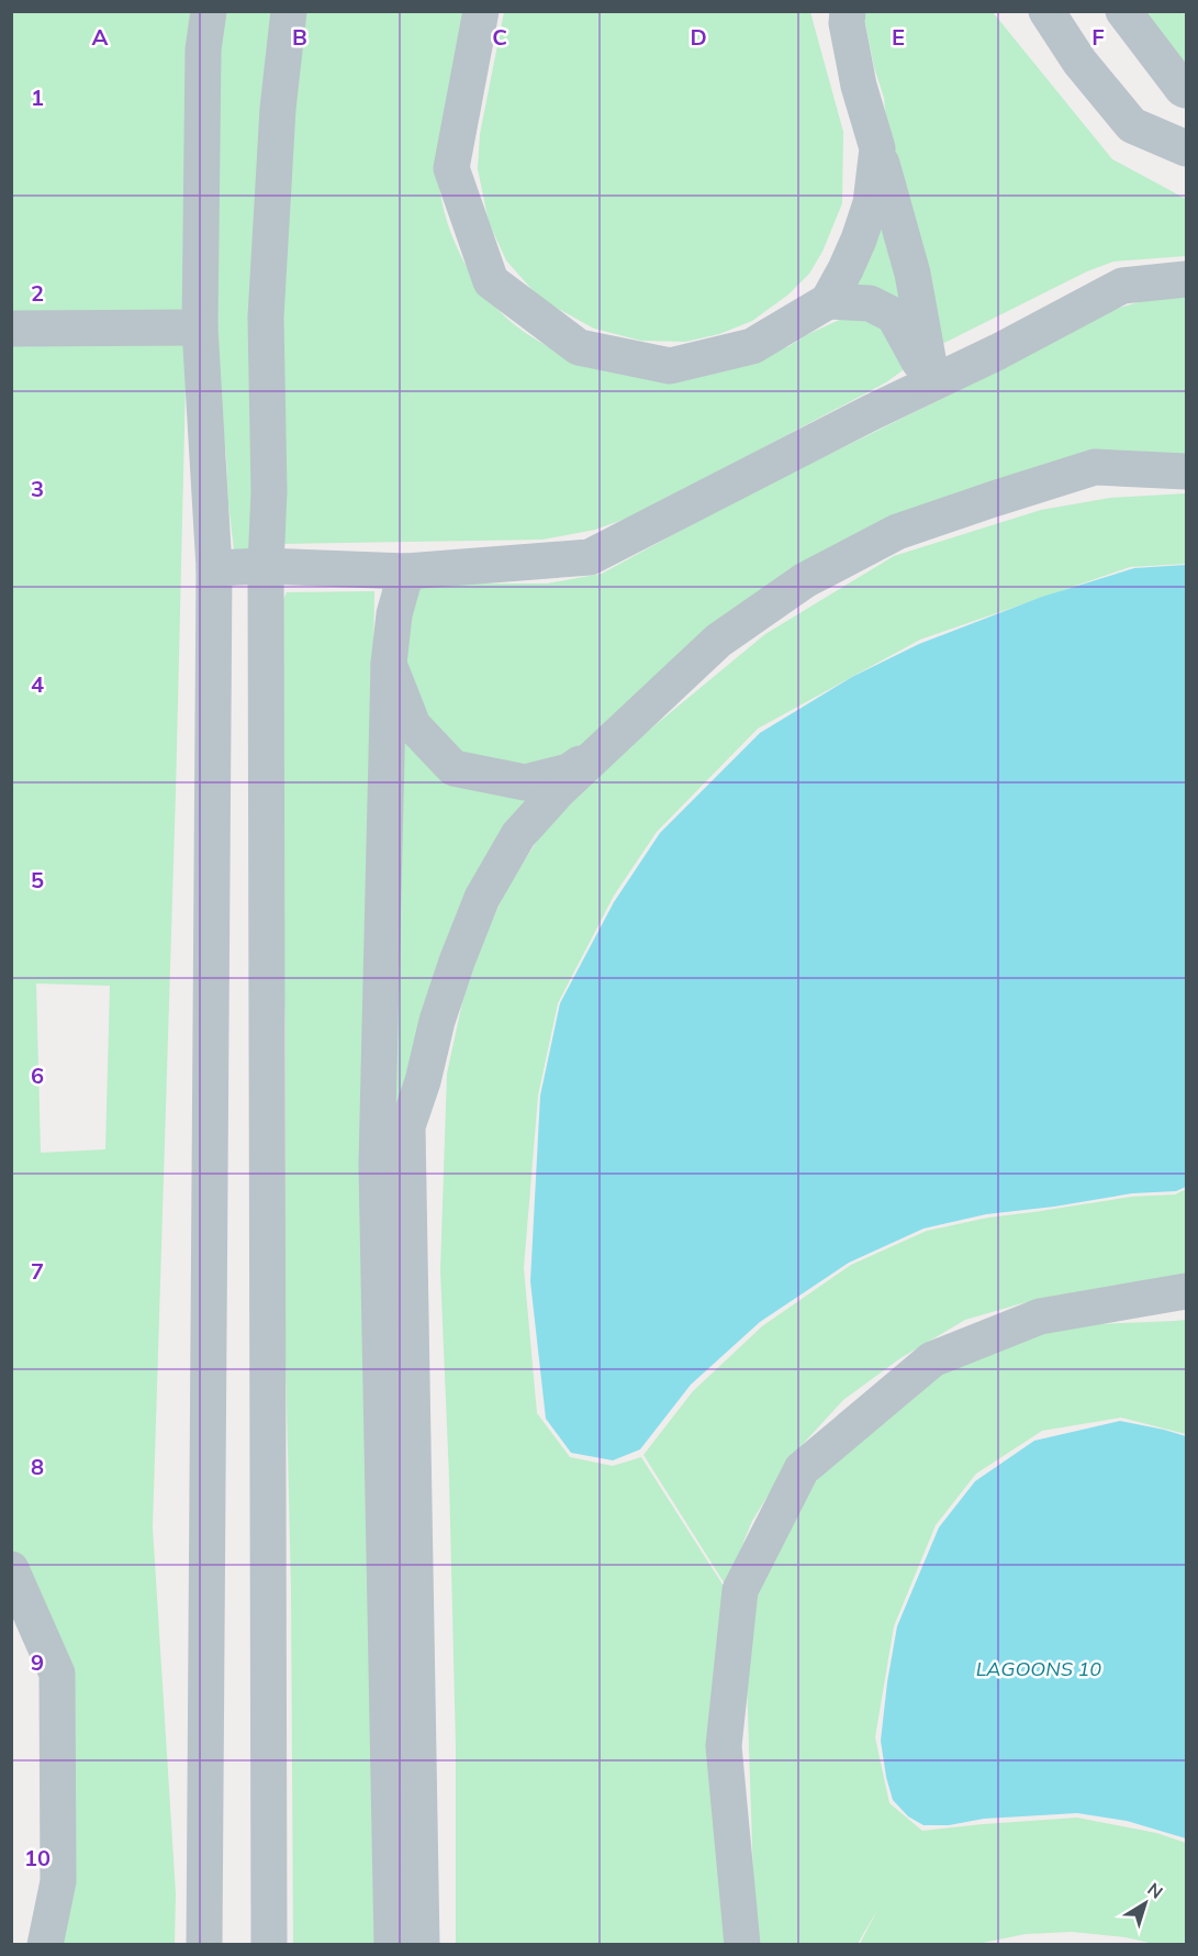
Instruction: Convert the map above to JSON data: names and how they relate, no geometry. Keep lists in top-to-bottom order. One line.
{"water":["LAGOONS 10"],"north":"top right","grid":{"columns":["A","B","C","D","E","F"],"rows":["1","2","3","4","5","6","7","8","9","10"]}}
